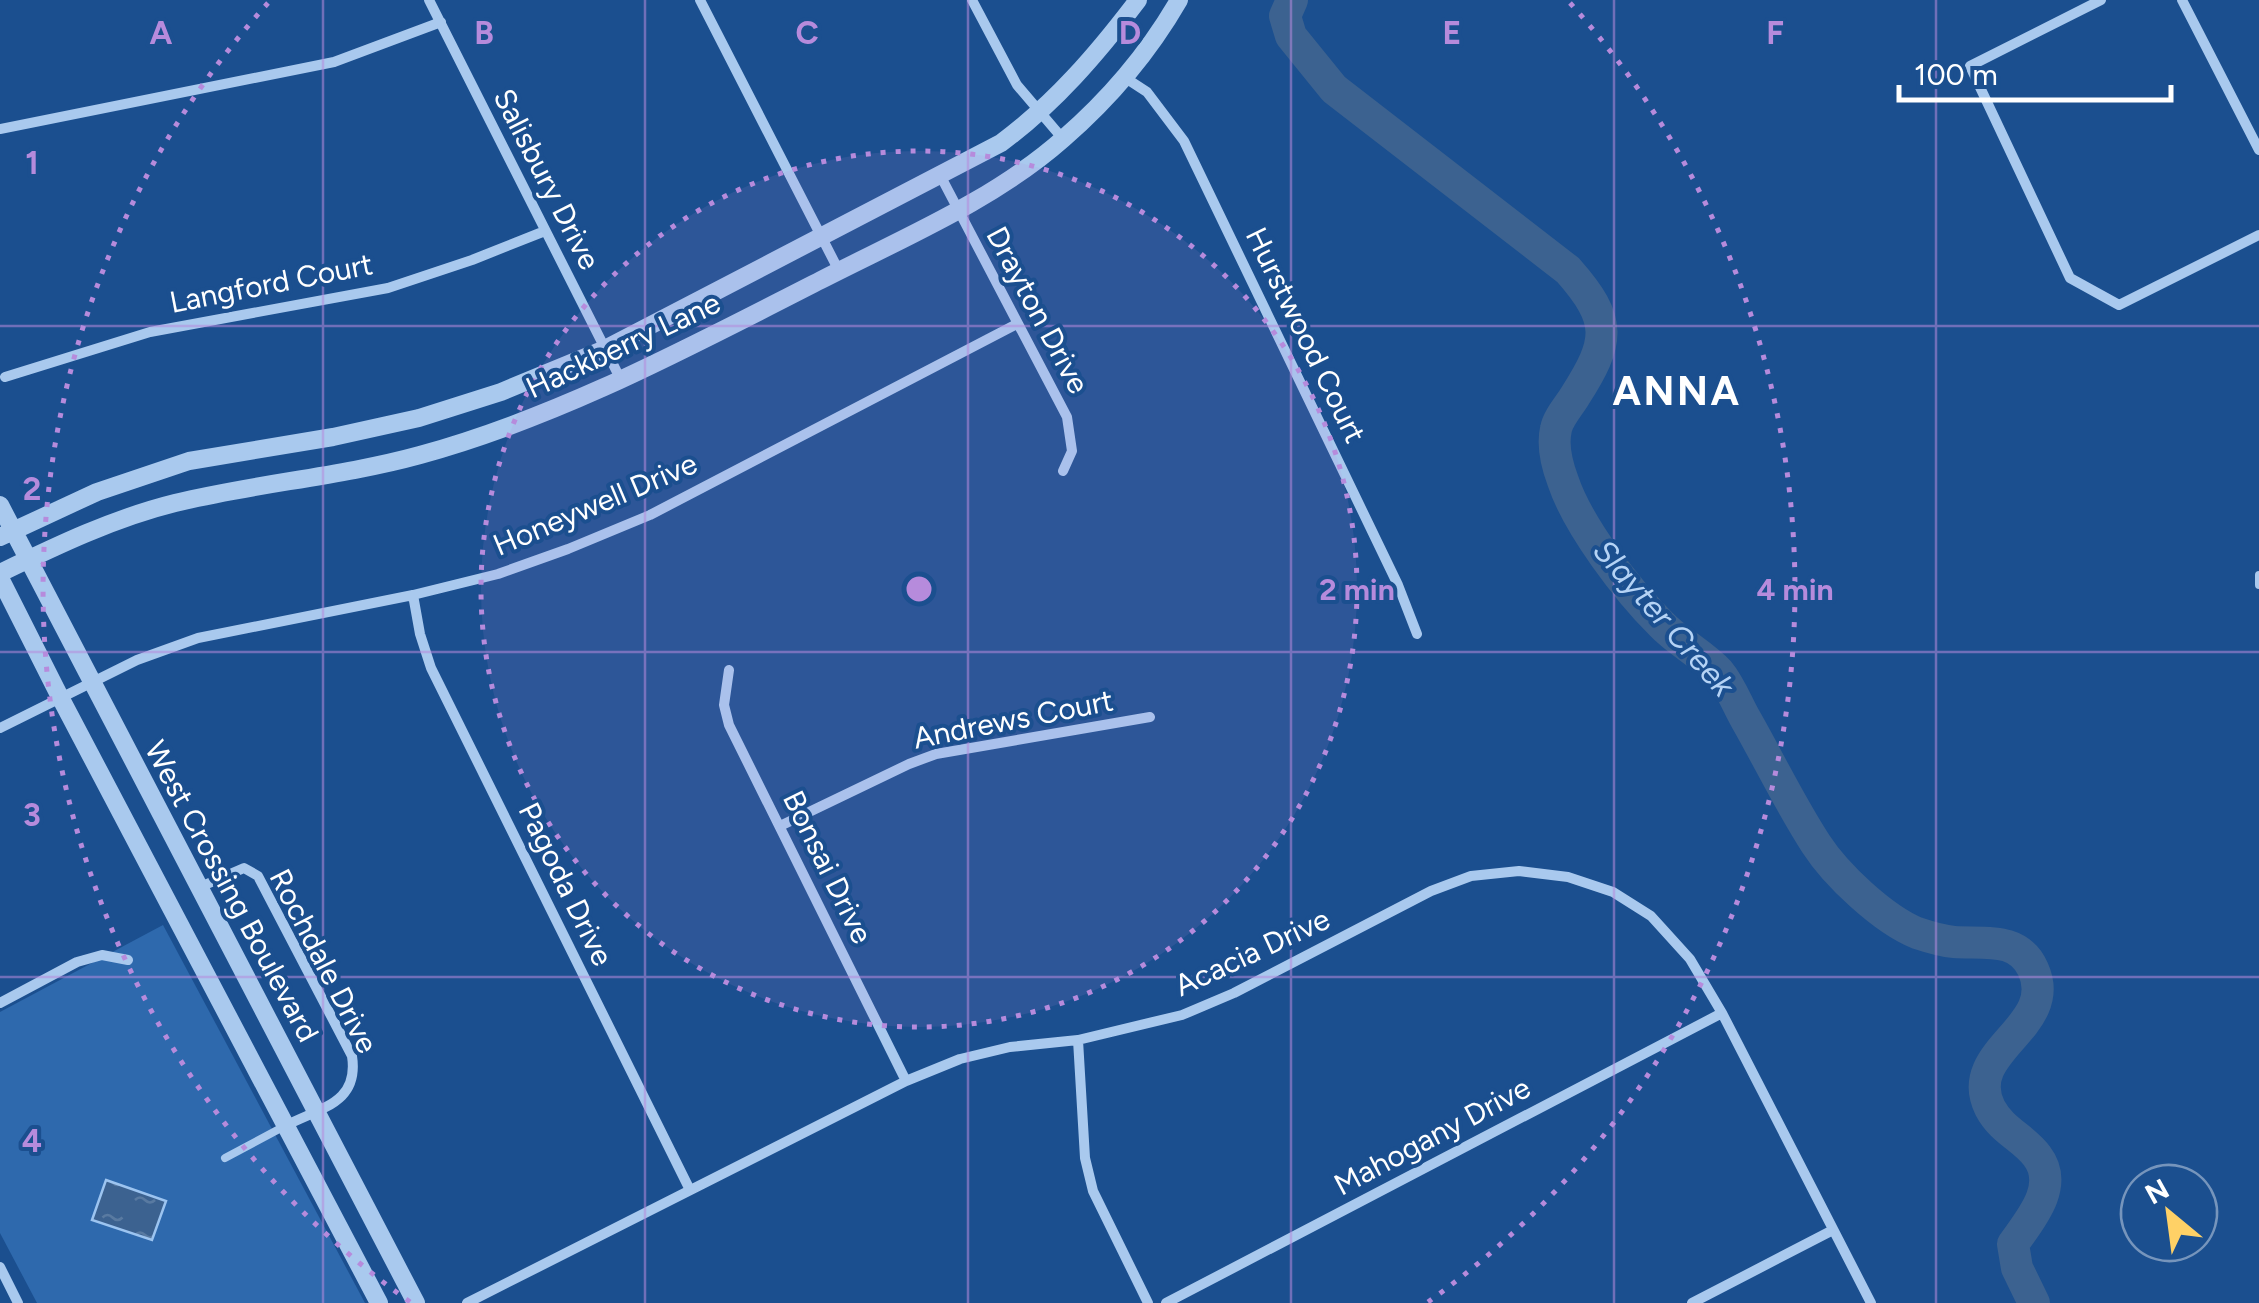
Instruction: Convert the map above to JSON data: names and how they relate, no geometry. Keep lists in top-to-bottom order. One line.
{"streets":{"street":["Salisbury Drive","Langford Court","Drayton Drive","Hurstwood Court","Hackberry Lane","Honeywell Drive","Andrews Court","Bonsai Drive","Pagoda Drive","West Crossing Boulevard","Acacia Drive","Rochdale Drive","Mahogany Drive"]},"crossings":[["Salisbury Drive","Langford Court"],["Salisbury Drive","Hackberry Lane"],["Drayton Drive","Hackberry Lane"],["Drayton Drive","Honeywell Drive"],["Hurstwood Court","Hackberry Lane"],["Hackberry Lane","West Crossing Boulevard"],["Honeywell Drive","Pagoda Drive"],["Honeywell Drive","West Crossing Boulevard"],["Andrews Court","Bonsai Drive"],["Bonsai Drive","Acacia Drive"],["Pagoda Drive","Acacia Drive"],["West Crossing Boulevard","Rochdale Drive"],["Acacia Drive","Mahogany Drive"]],"districts":["ANNA"],"water":["Slayter Creek"],"scale_bar":"100 m","north":"top left","grid":{"columns":["A","B","C","D","E","F"],"rows":["1","2","3","4"]},"rings":["2 min","4 min"]}
